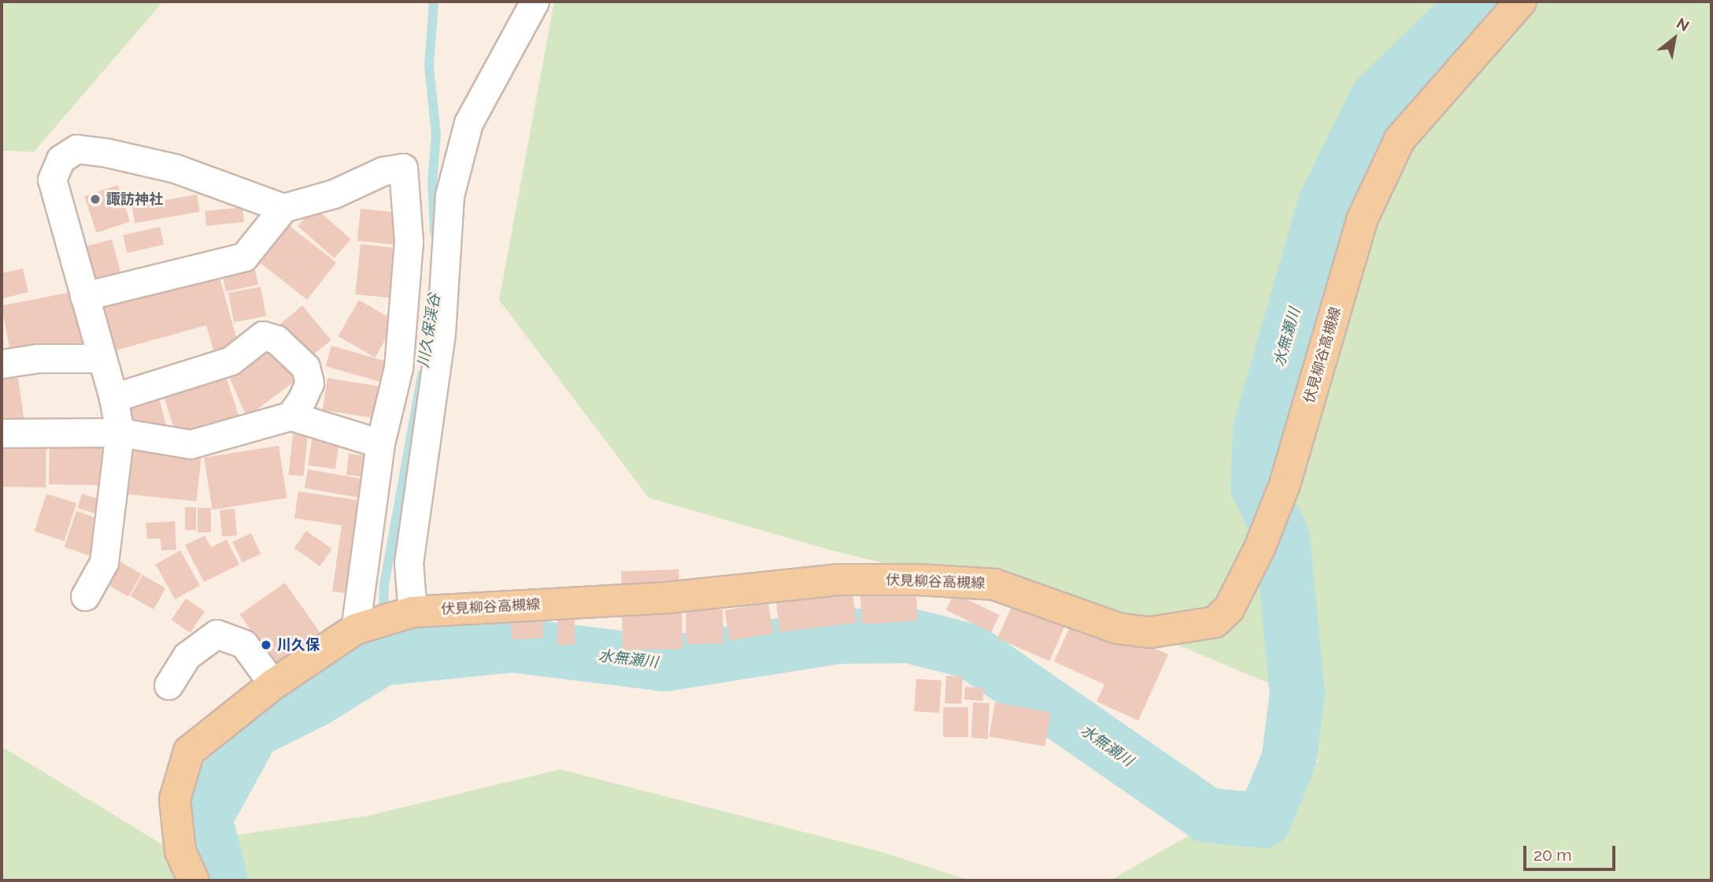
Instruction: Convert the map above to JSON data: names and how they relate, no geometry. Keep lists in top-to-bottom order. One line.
{"streets":{"main road":["伏見柳谷高槻線"]},"water":["川久保渓谷","水無瀬川"],"places":["諏訪神社","川久保"],"scale_bar":"20 m","north":"top right"}
